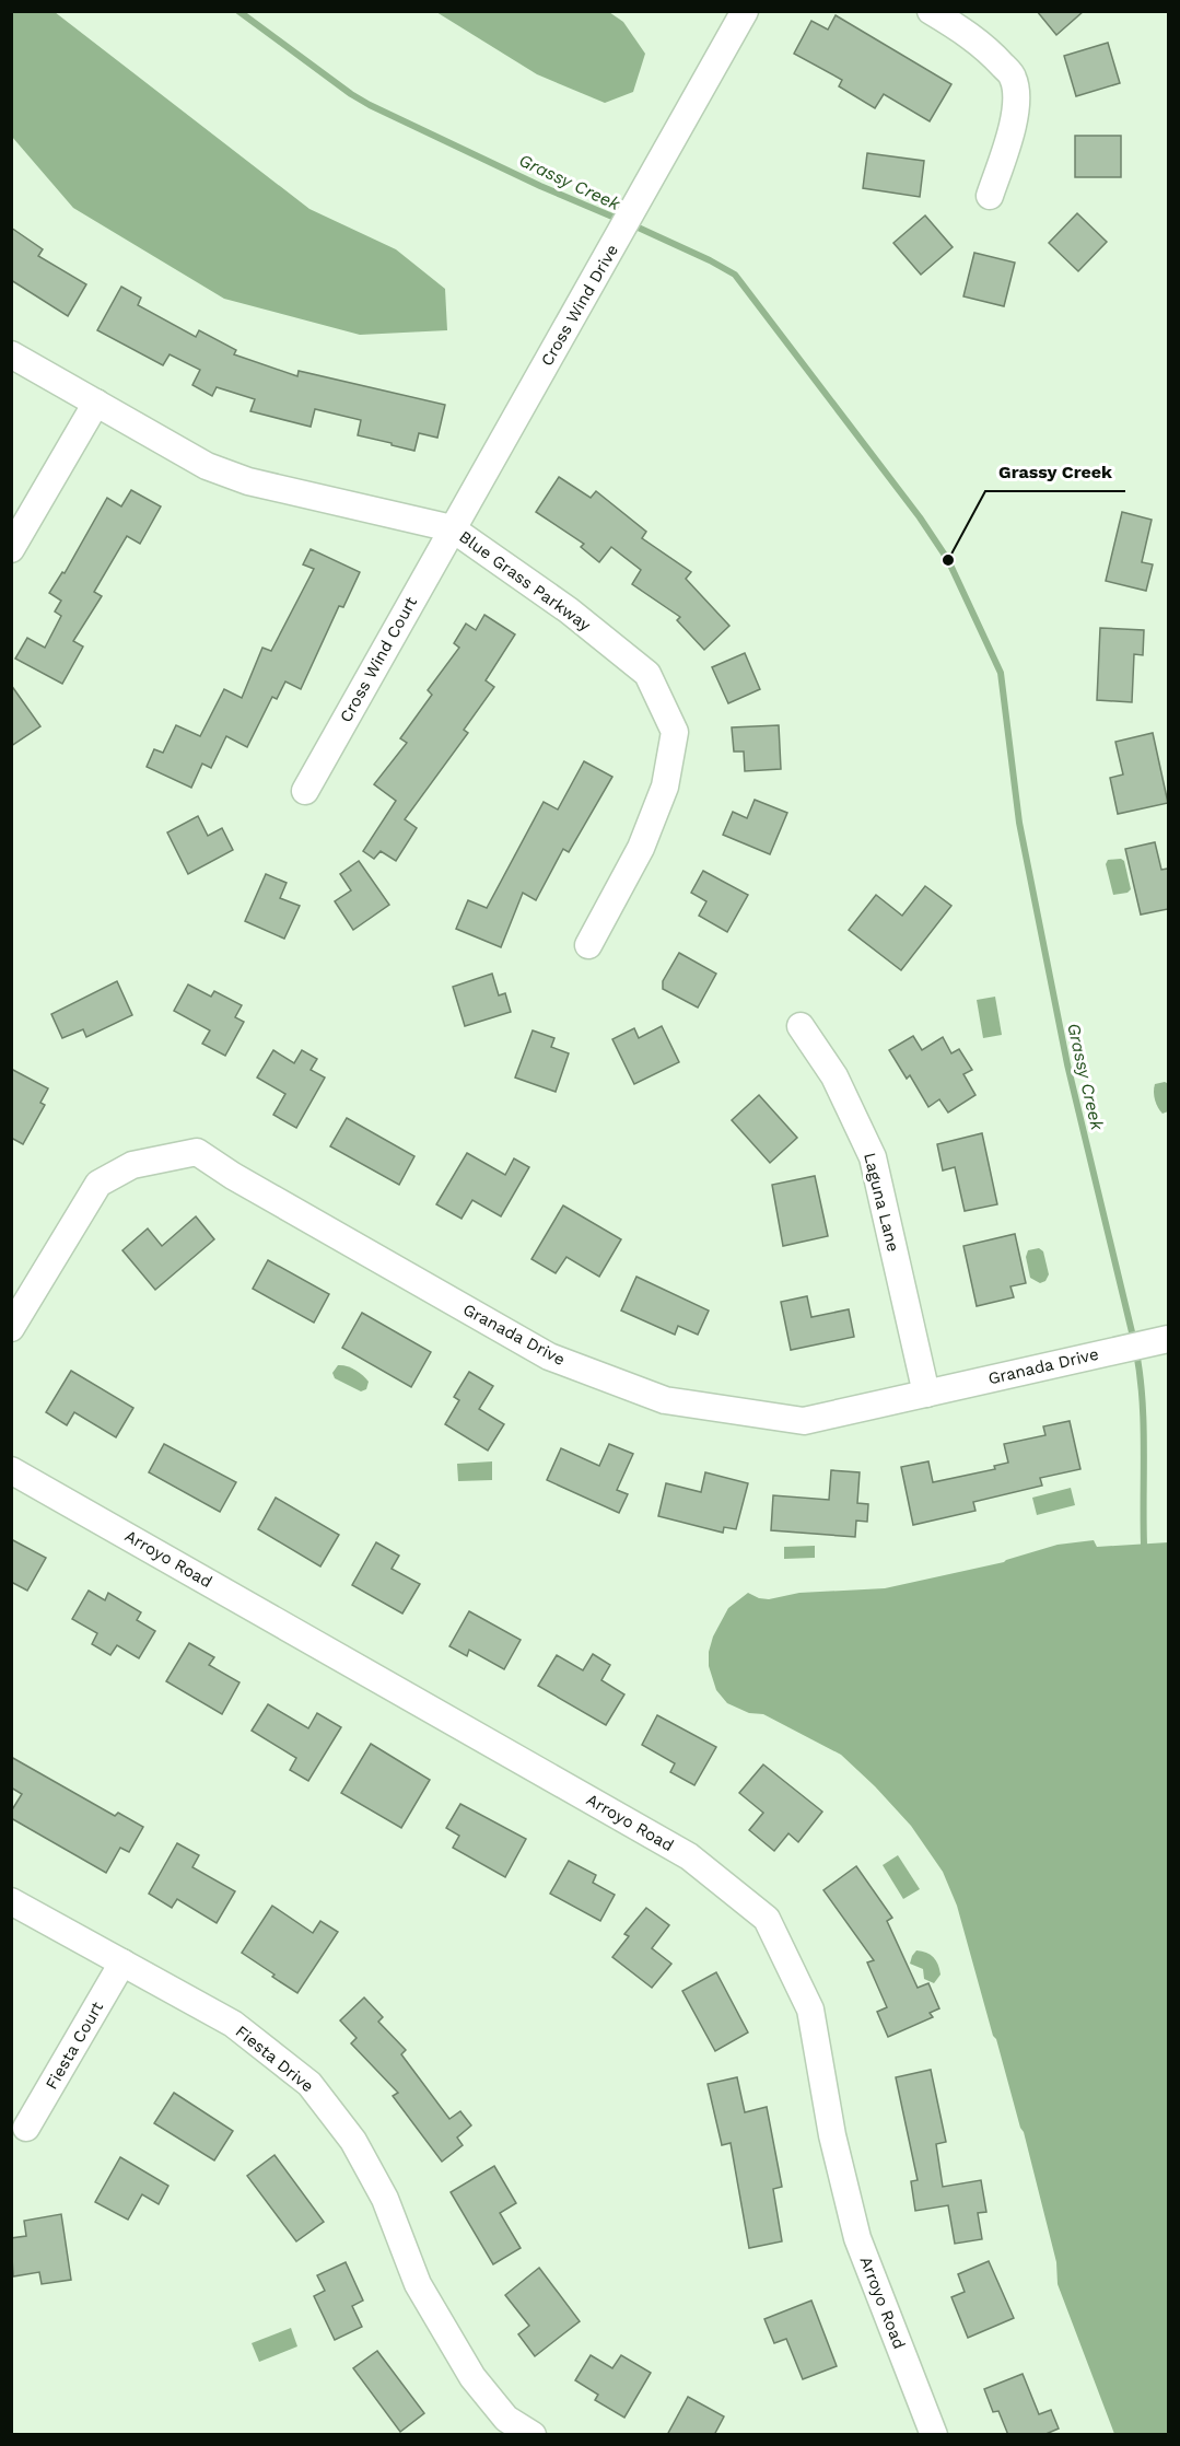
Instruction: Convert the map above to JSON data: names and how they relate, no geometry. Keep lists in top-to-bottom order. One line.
{"streets":{"street":["Cross Wind Drive","Blue Grass Parkway","Cross Wind Court","Laguna Lane","Granada Drive","Arroyo Road","Fiesta Court","Fiesta Drive"]},"crossings":[["Cross Wind Drive","Blue Grass Parkway"],["Cross Wind Drive","Cross Wind Court"],["Blue Grass Parkway","Cross Wind Court"],["Laguna Lane","Granada Drive"],["Fiesta Court","Fiesta Drive"]],"water":["Grassy Creek"],"places":["Grassy Creek"]}
